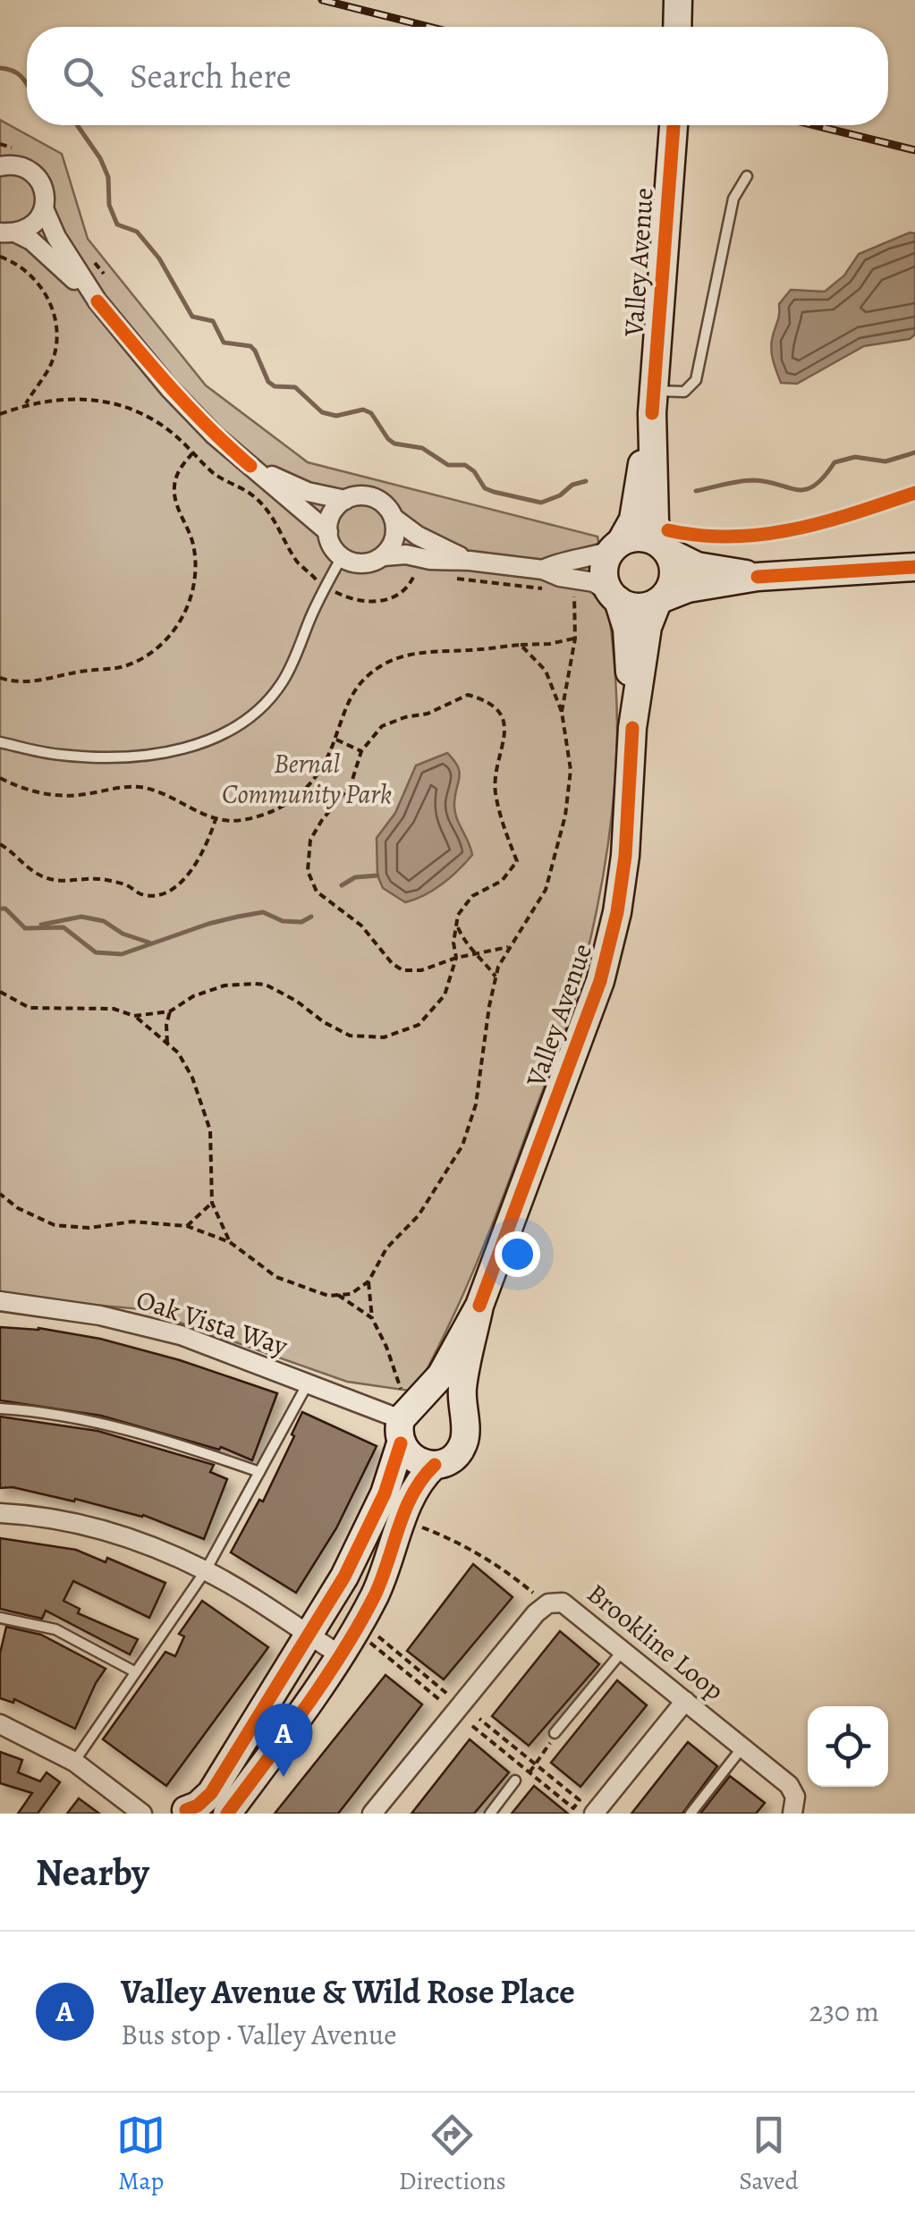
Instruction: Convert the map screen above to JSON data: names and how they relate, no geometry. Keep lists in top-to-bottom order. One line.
{"streets":{"street":["Valley Avenue","Oak Vista Way","Brookline Loop"]},"crossings":[["Valley Avenue","Oak Vista Way"]],"parks":["Bernal Community Park"],"page":{"search":"Search here","pins":"A","heading":"Nearby","list":[{"mark":"A","name":"Valley Avenue & Wild Rose Place","note":"Bus stop · Valley Avenue","value":"230 m"}],"nav":["Map","Directions","Saved"]}}
